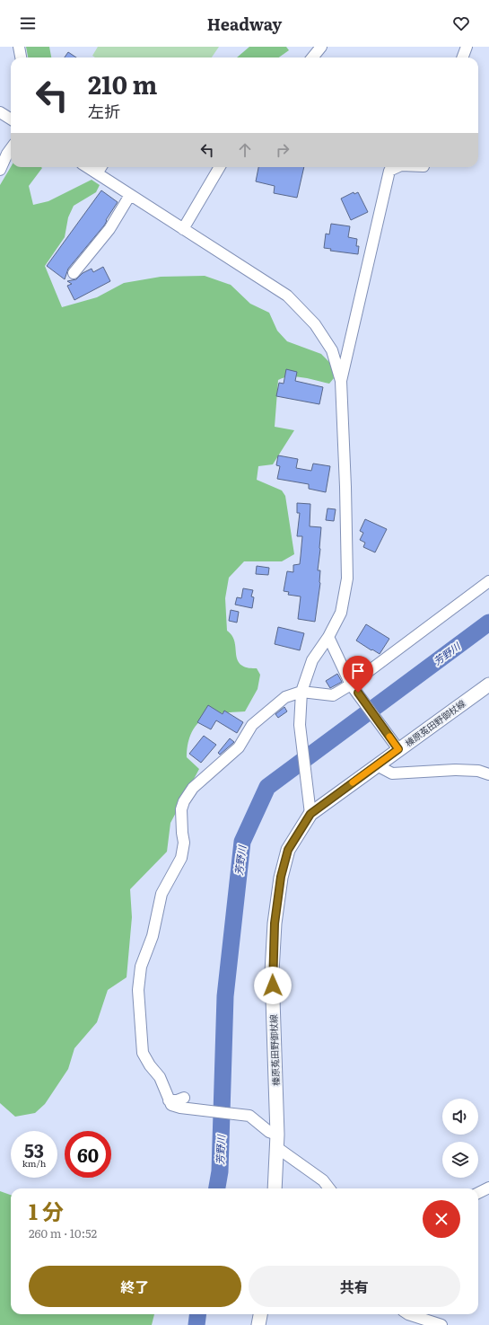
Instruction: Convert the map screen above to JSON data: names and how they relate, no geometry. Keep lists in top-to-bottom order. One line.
{"streets":{"main road":["榛原菟田野御杖線"]},"water":["芳野川"],"page":{"header":"Headway","turn":["210 m","左折"],"speed":"53 km/h","limit":"60","heading":["1 分","260 m · 10:52"],"buttons":["終了","共有"]}}
